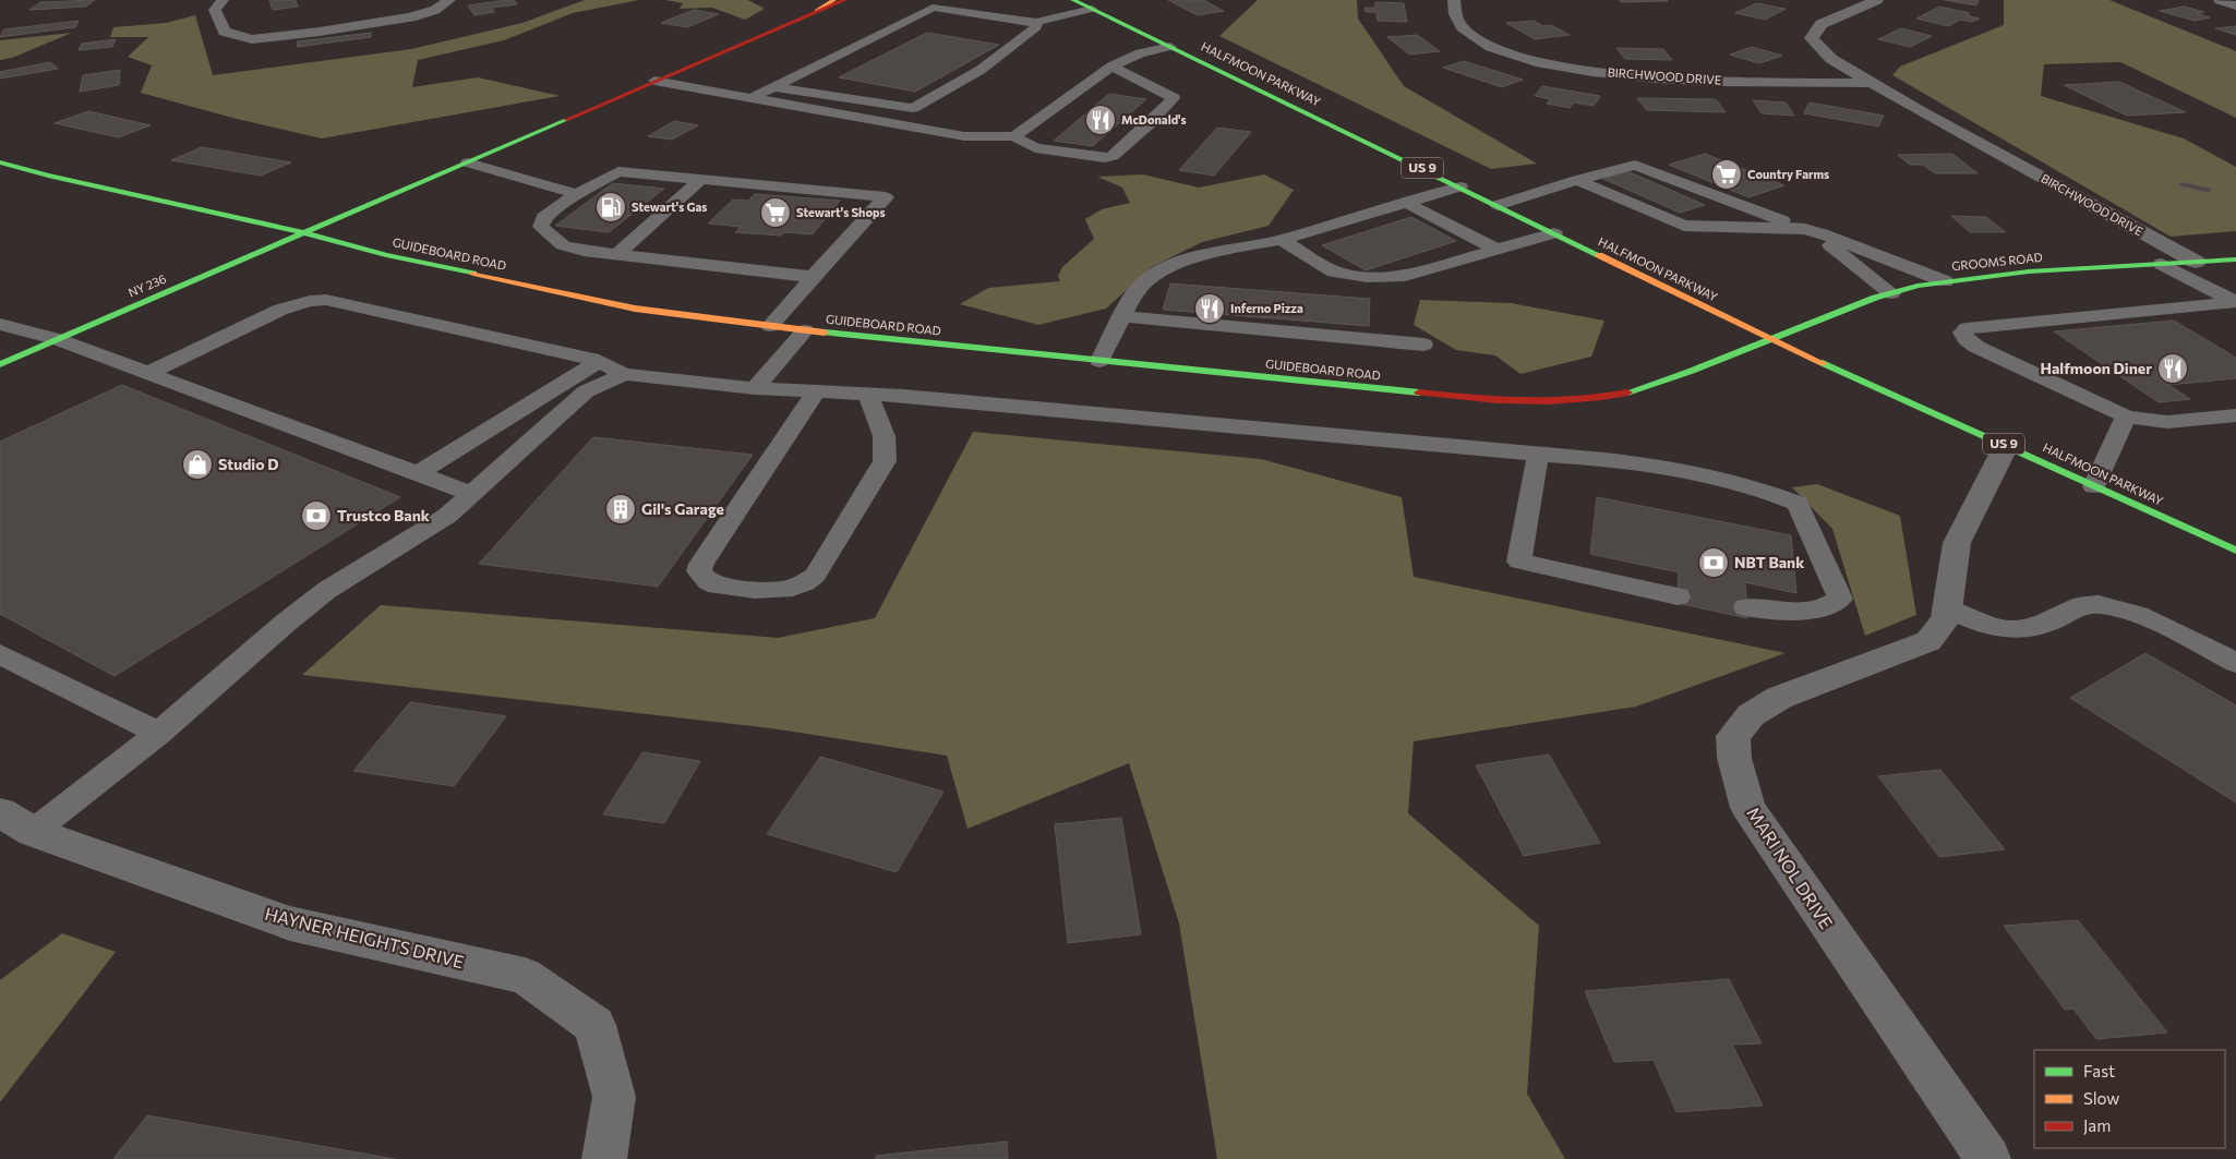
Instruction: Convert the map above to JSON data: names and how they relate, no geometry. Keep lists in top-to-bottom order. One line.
{"streets":{"main road":["HALFMOON PARKWAY","US 9","GUIDEBOARD ROAD","GROOMS ROAD","NY 236"],"street":["BIRCHWOOD DRIVE","MARI NOL DRIVE","HAYNER HEIGHTS DRIVE"]},"crossings":[["HALFMOON PARKWAY","GUIDEBOARD ROAD"],["HALFMOON PARKWAY","GROOMS ROAD"],["HALFMOON PARKWAY","MARI NOL DRIVE"],["BIRCHWOOD DRIVE","GROOMS ROAD"],["GUIDEBOARD ROAD","GROOMS ROAD"],["GUIDEBOARD ROAD","NY 236"]],"places":{"restaurant":["McDonald's","Inferno Pizza","Halfmoon Diner"],"supermarket":["Country Farms","Stewart's Shops"],"fuel station":["Stewart's Gas"],"shop":["Studio D"],"building":["Gil's Garage"],"bank":["Trustco Bank","NBT Bank"]},"legend":["Fast","Slow","Jam"]}
